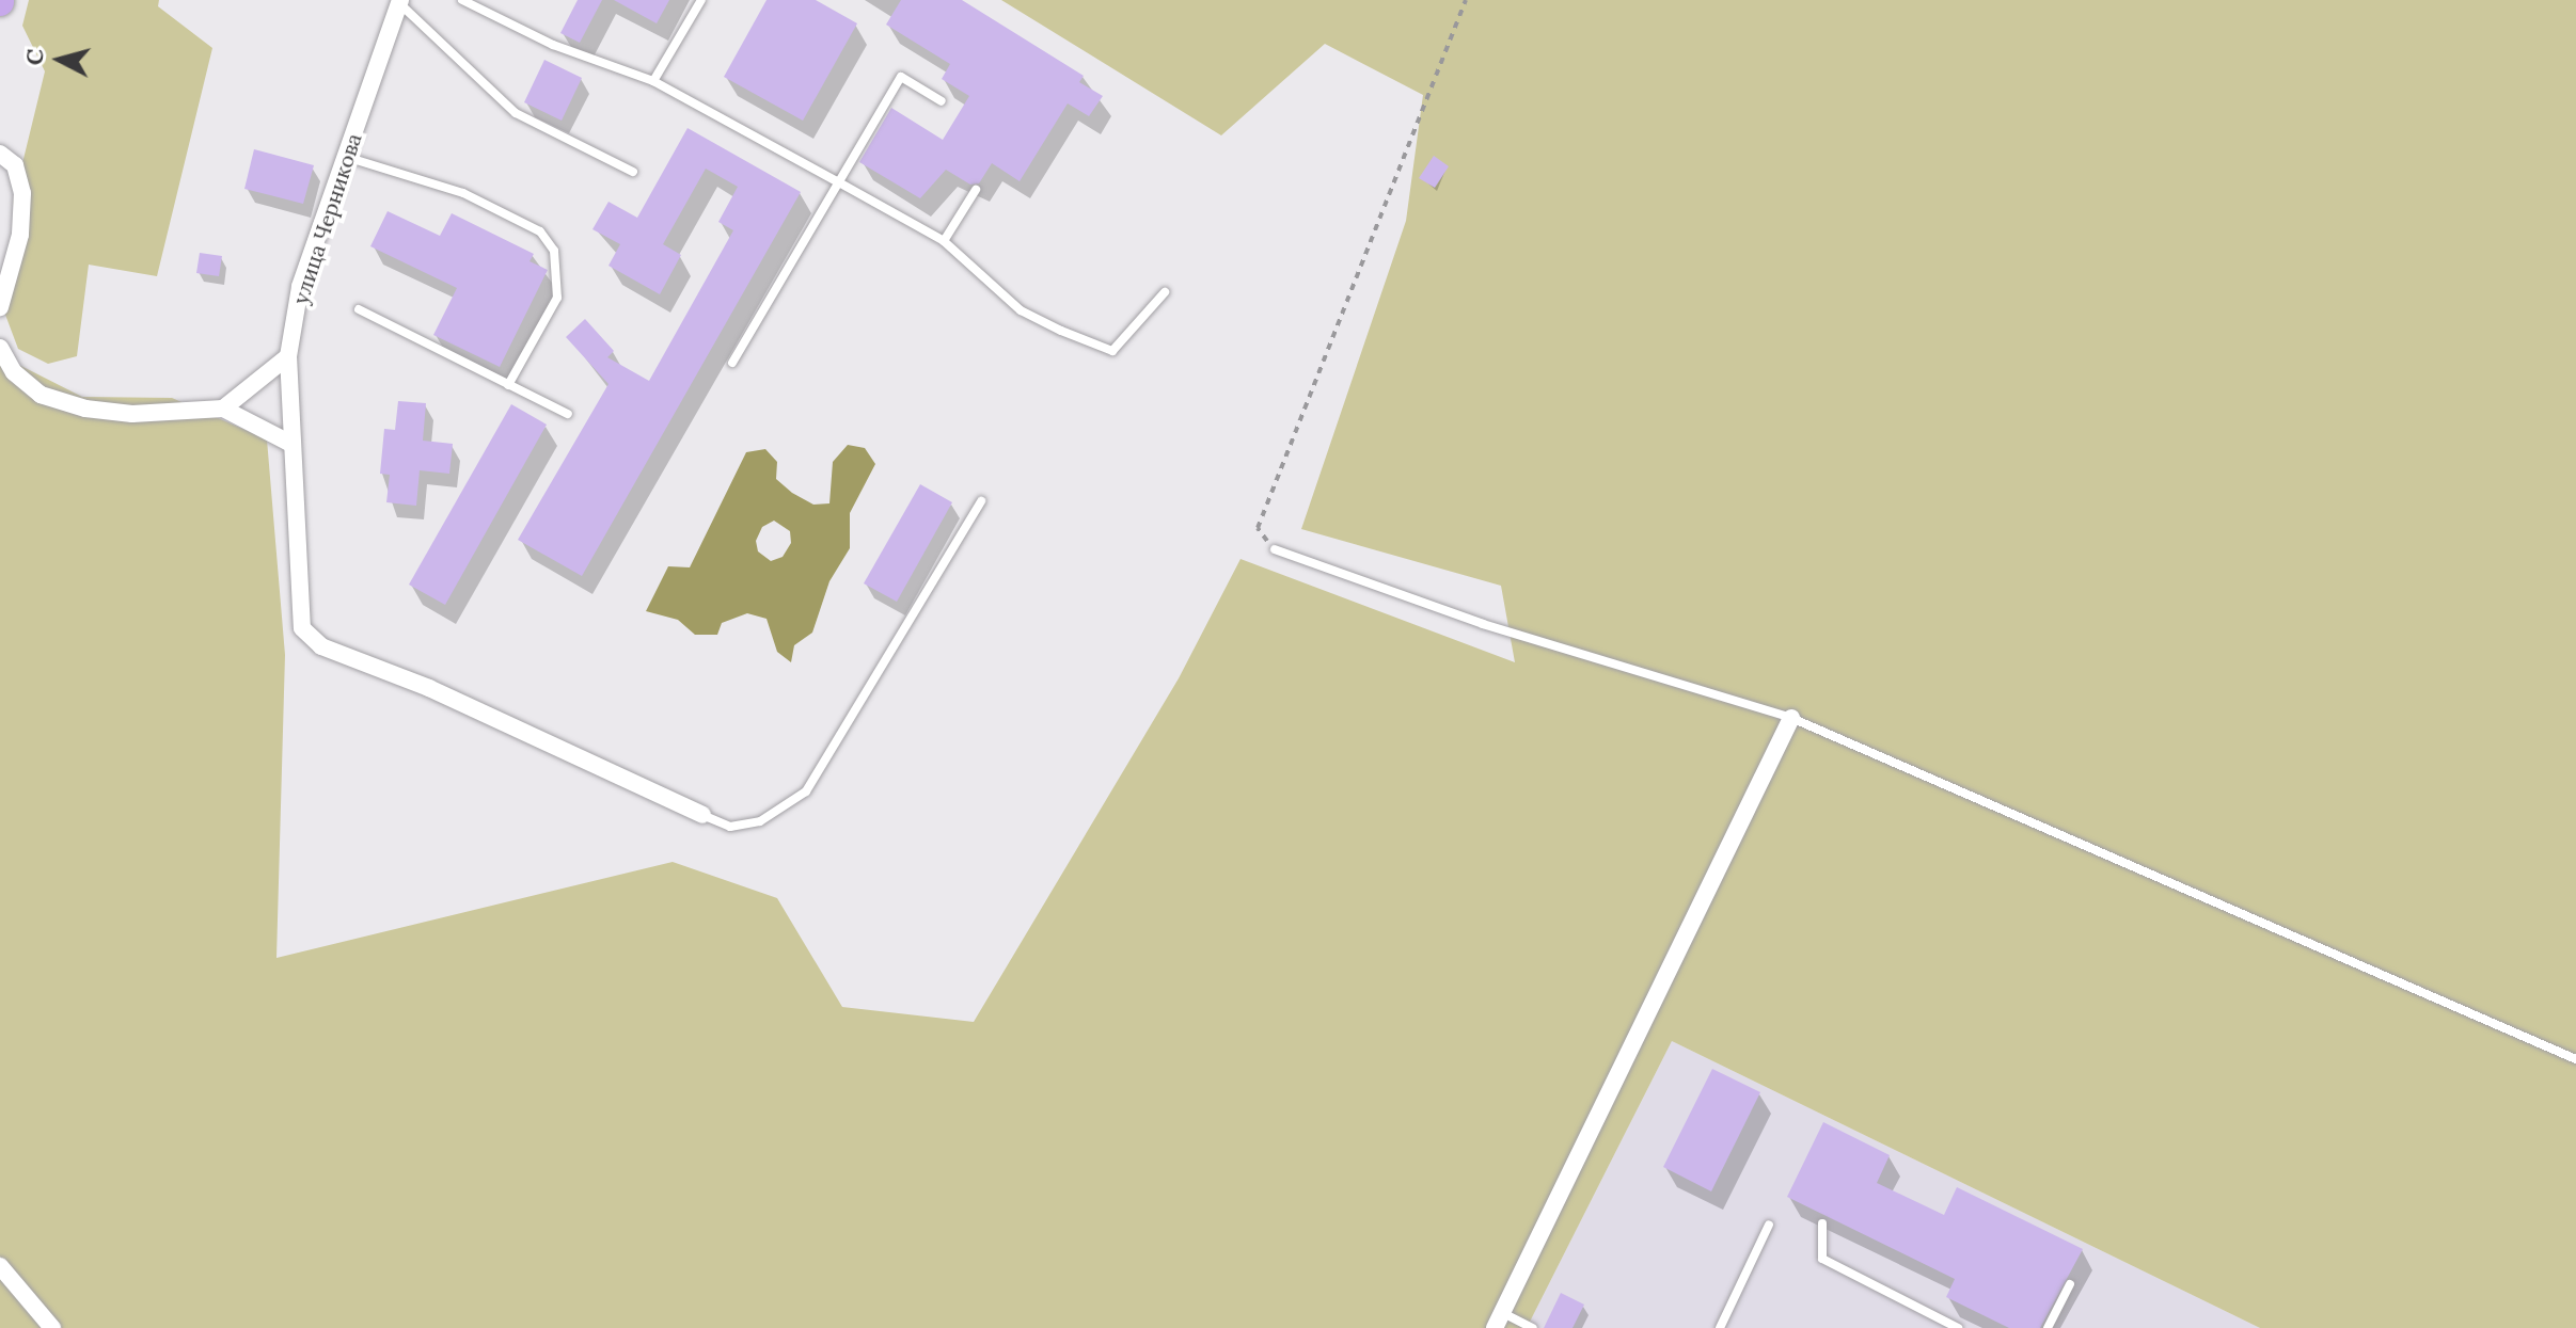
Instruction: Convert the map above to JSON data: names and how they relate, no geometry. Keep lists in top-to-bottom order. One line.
{"streets":{"street":["улица Черникова"]},"north":"left"}
